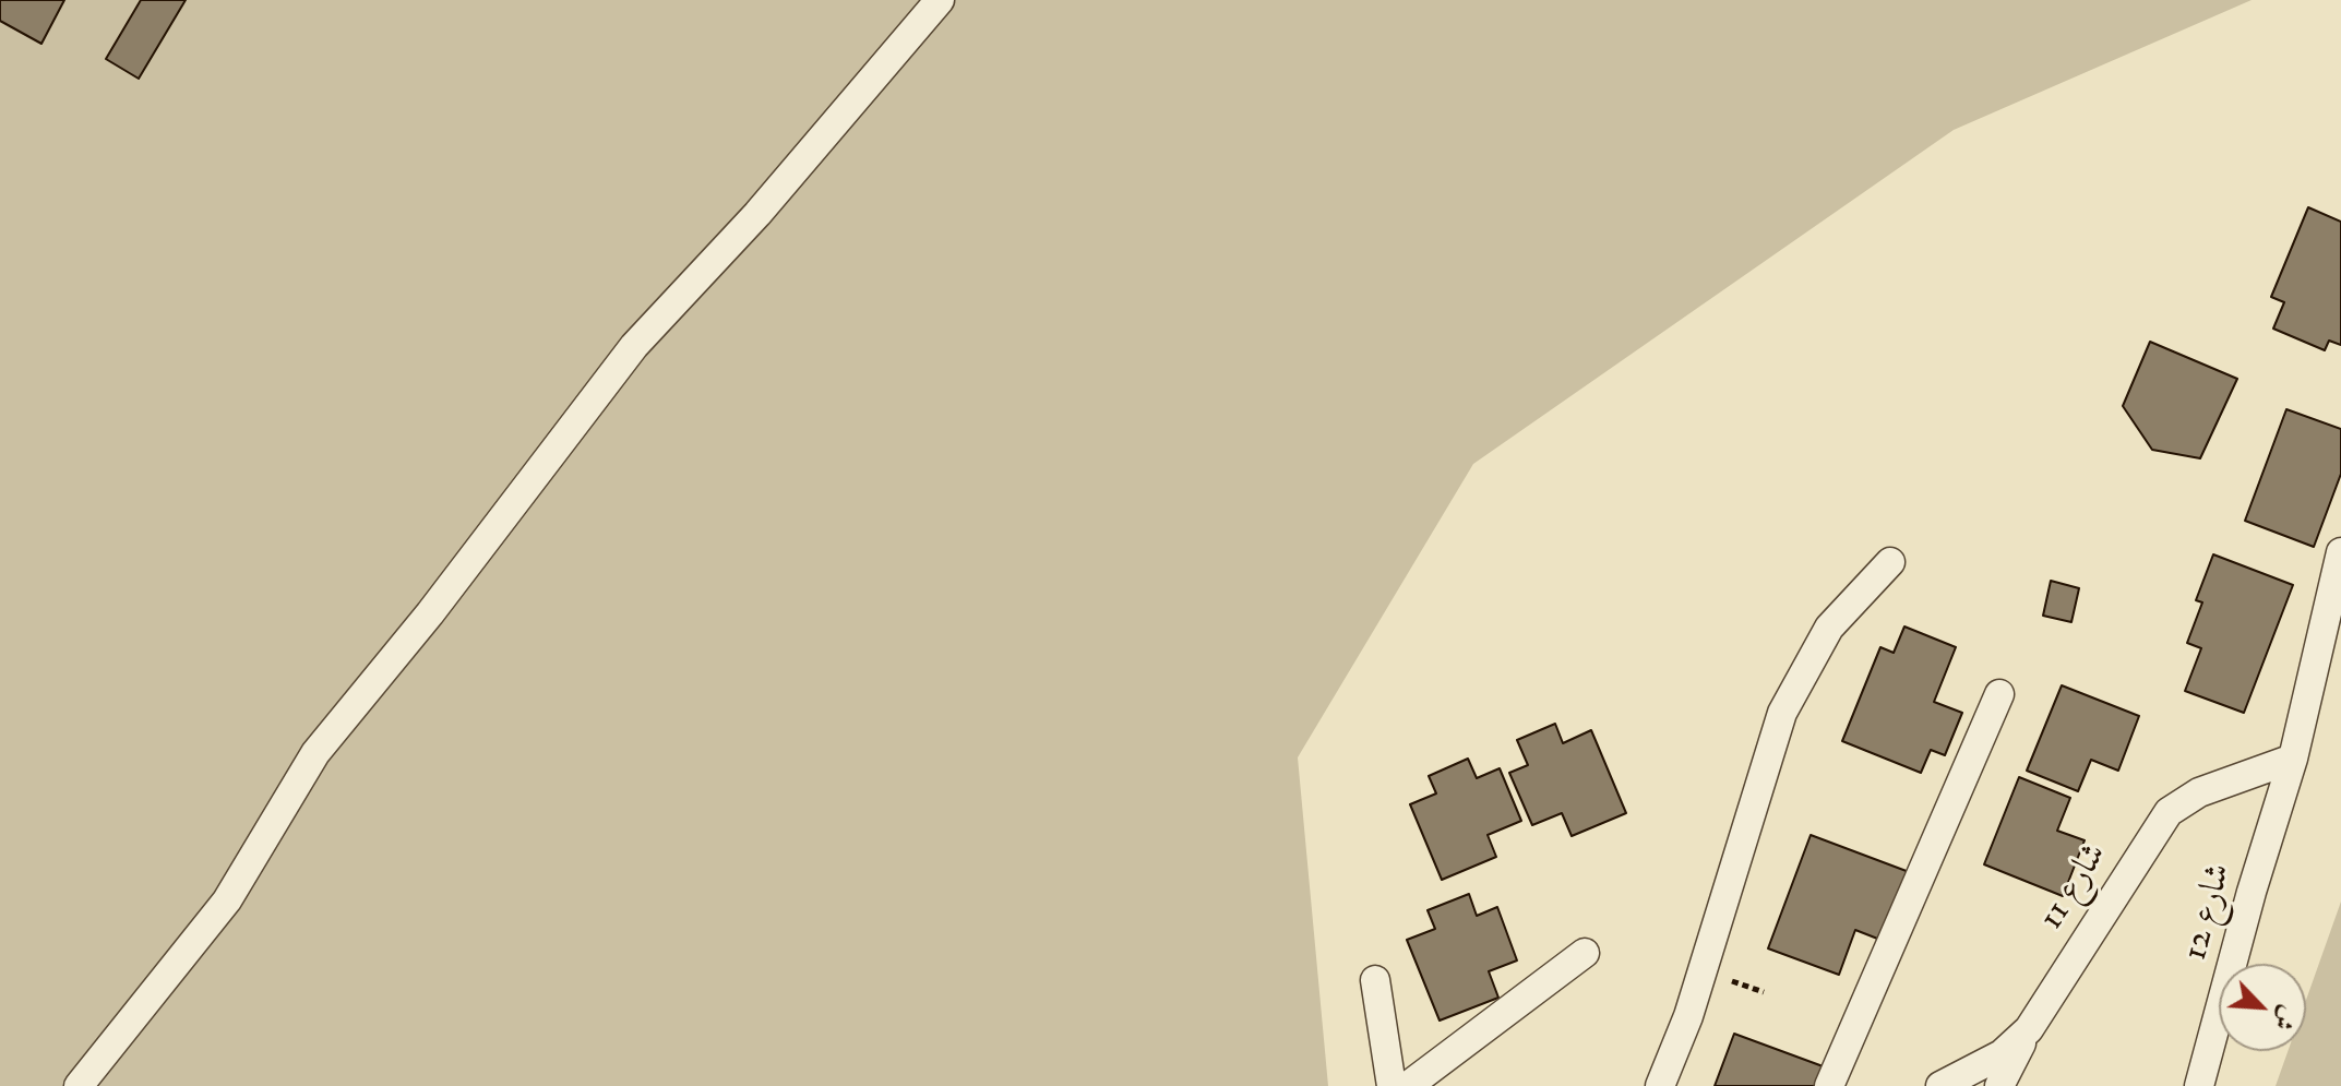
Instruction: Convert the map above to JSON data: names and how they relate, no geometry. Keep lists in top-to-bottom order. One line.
{"streets":{"street":["شارع 11","شارع 12"]},"crossings":[["شارع 11","شارع 12"]],"north":"bottom right"}
